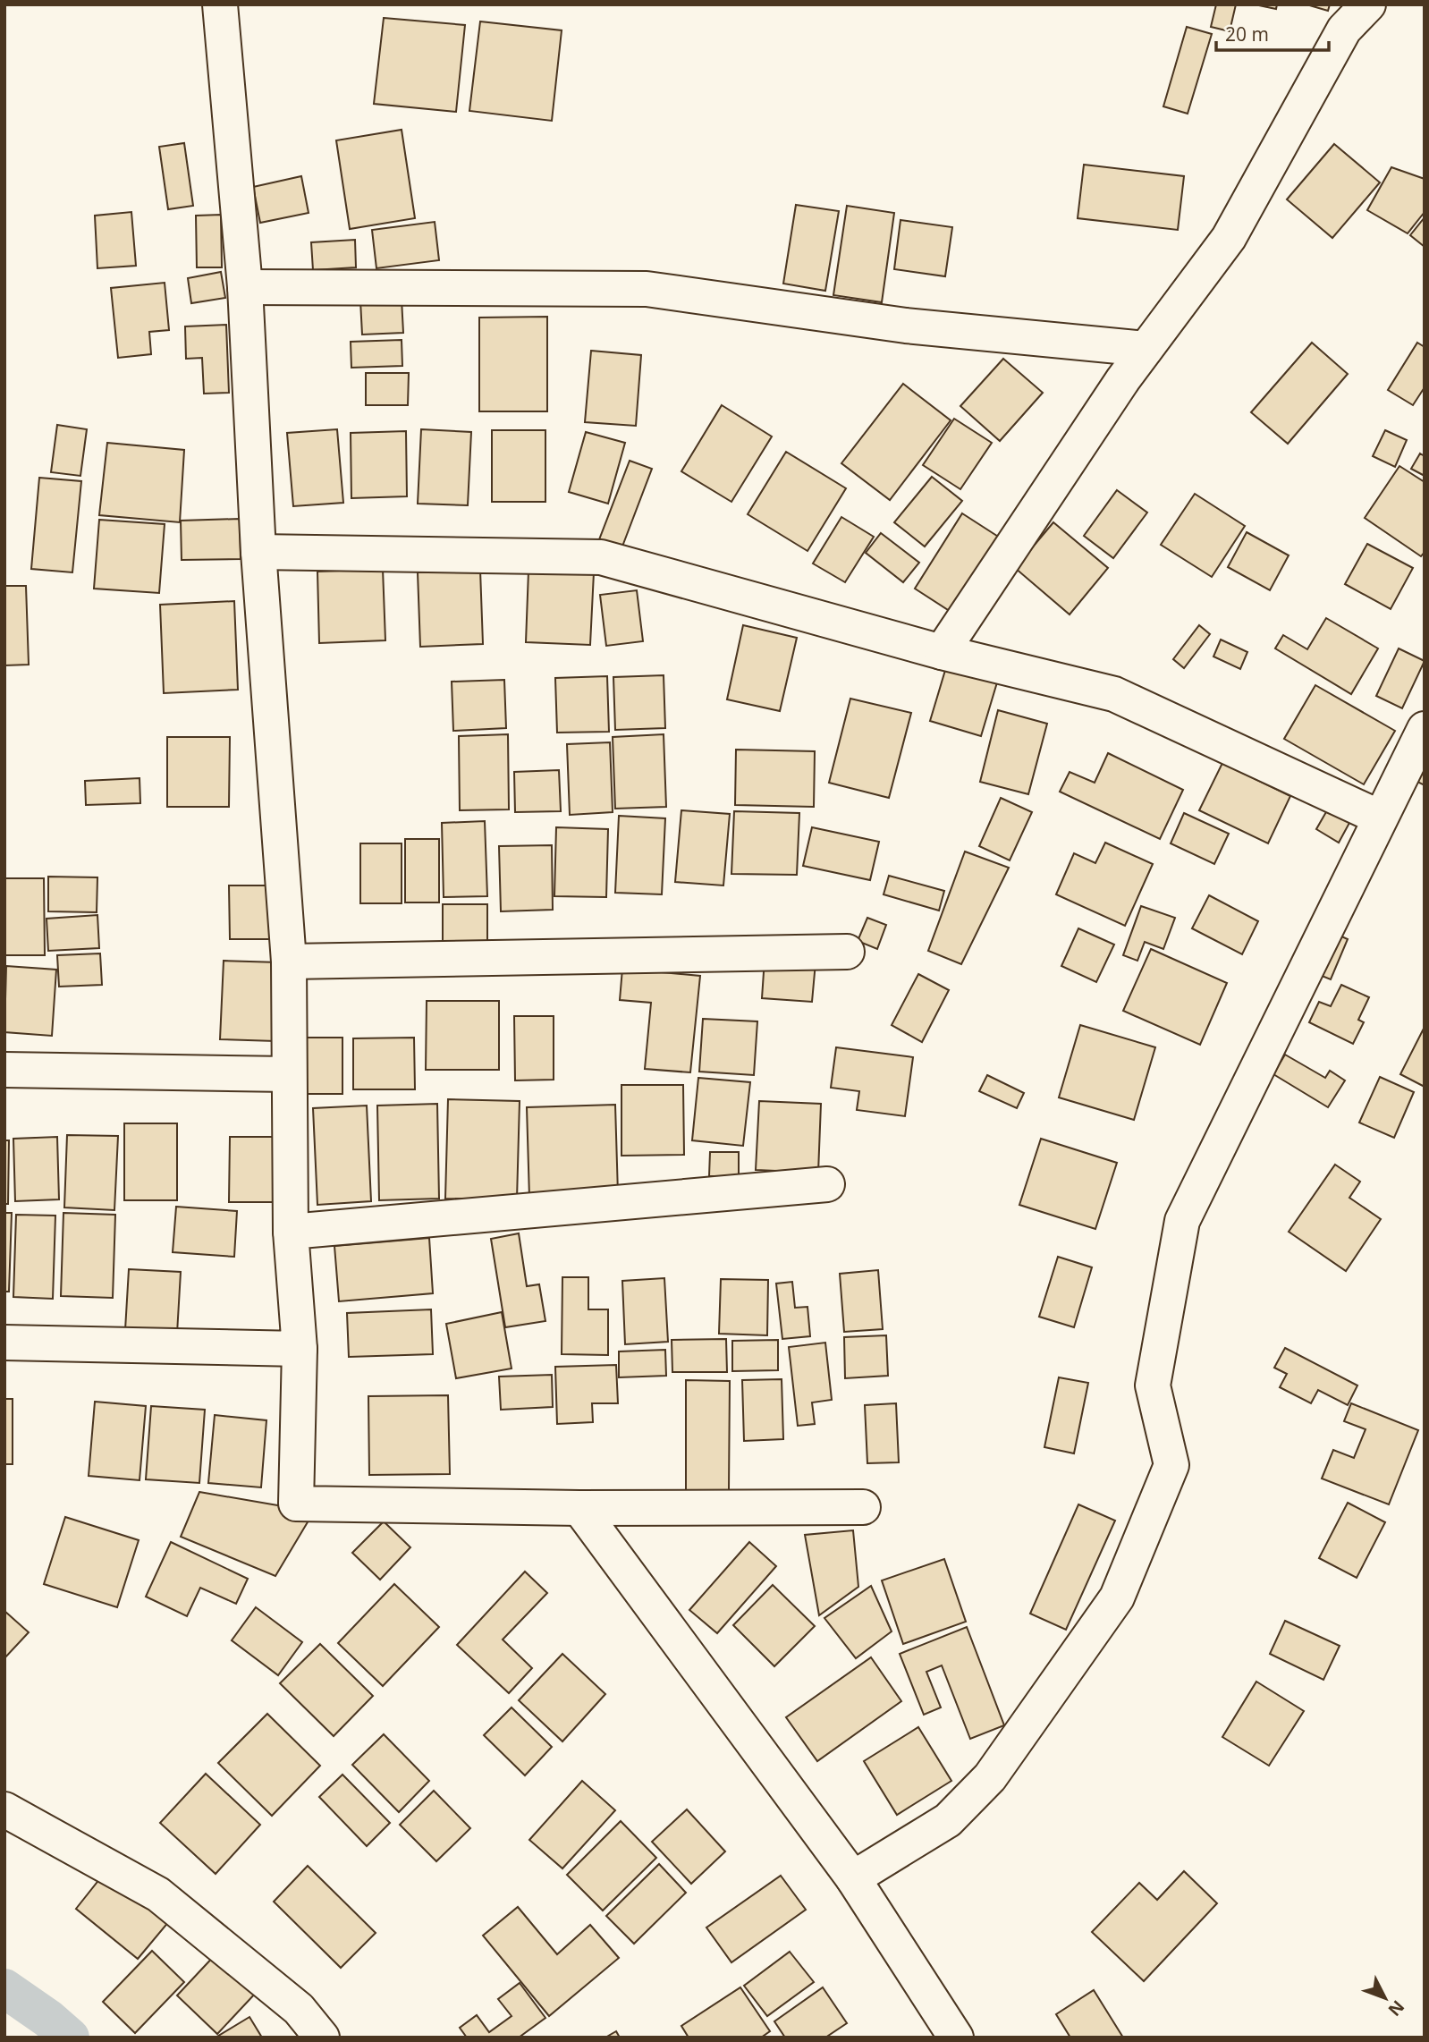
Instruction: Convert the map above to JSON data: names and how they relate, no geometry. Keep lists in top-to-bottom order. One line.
{"scale_bar":"20 m","north":"bottom right"}
